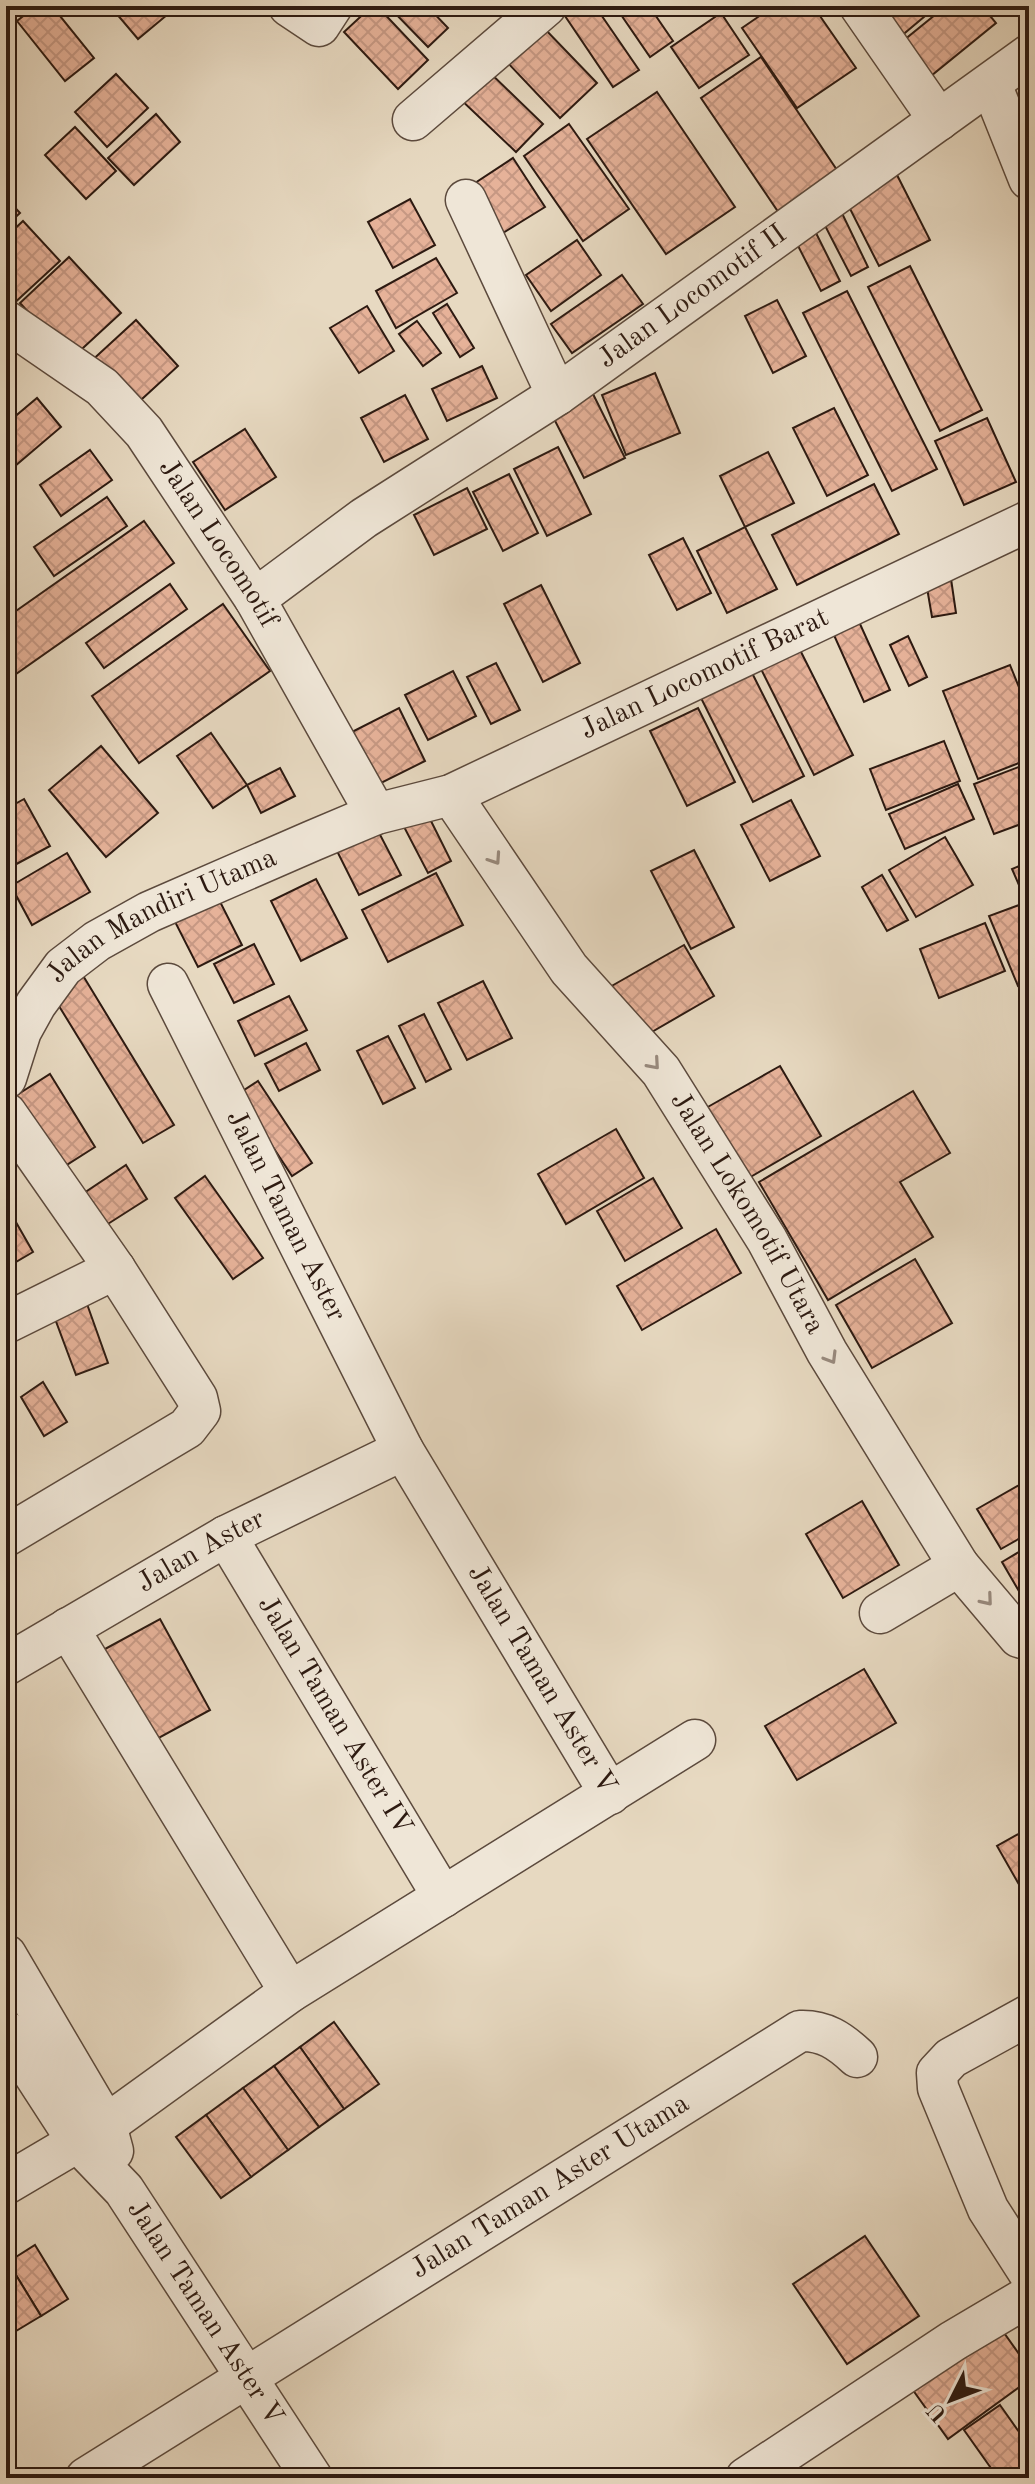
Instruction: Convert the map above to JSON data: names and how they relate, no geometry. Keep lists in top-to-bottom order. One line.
{"streets":{"street":["Jalan Locomotif II","Jalan Locomotif","Jalan Locomotif Barat","Jalan Mandiri Utama","Jalan Lokomotif Utara","Jalan Taman Aster","Jalan Aster","Jalan Taman Aster V","Jalan Taman Aster IV","Jalan Taman Aster Utama"]},"crossings":[["Jalan Locomotif II","Jalan Locomotif"],["Jalan Locomotif","Jalan Locomotif Barat"],["Jalan Locomotif","Jalan Mandiri Utama"],["Jalan Locomotif Barat","Jalan Mandiri Utama"],["Jalan Locomotif Barat","Jalan Lokomotif Utara"],["Jalan Taman Aster","Jalan Aster"],["Jalan Taman Aster","Jalan Taman Aster V"],["Jalan Aster","Jalan Taman Aster V"],["Jalan Aster","Jalan Taman Aster IV"],["Jalan Taman Aster V","Jalan Taman Aster IV"],["Jalan Taman Aster V","Jalan Taman Aster Utama"]],"one_way":["Jalan Lokomotif Utara"],"north":"bottom left"}
